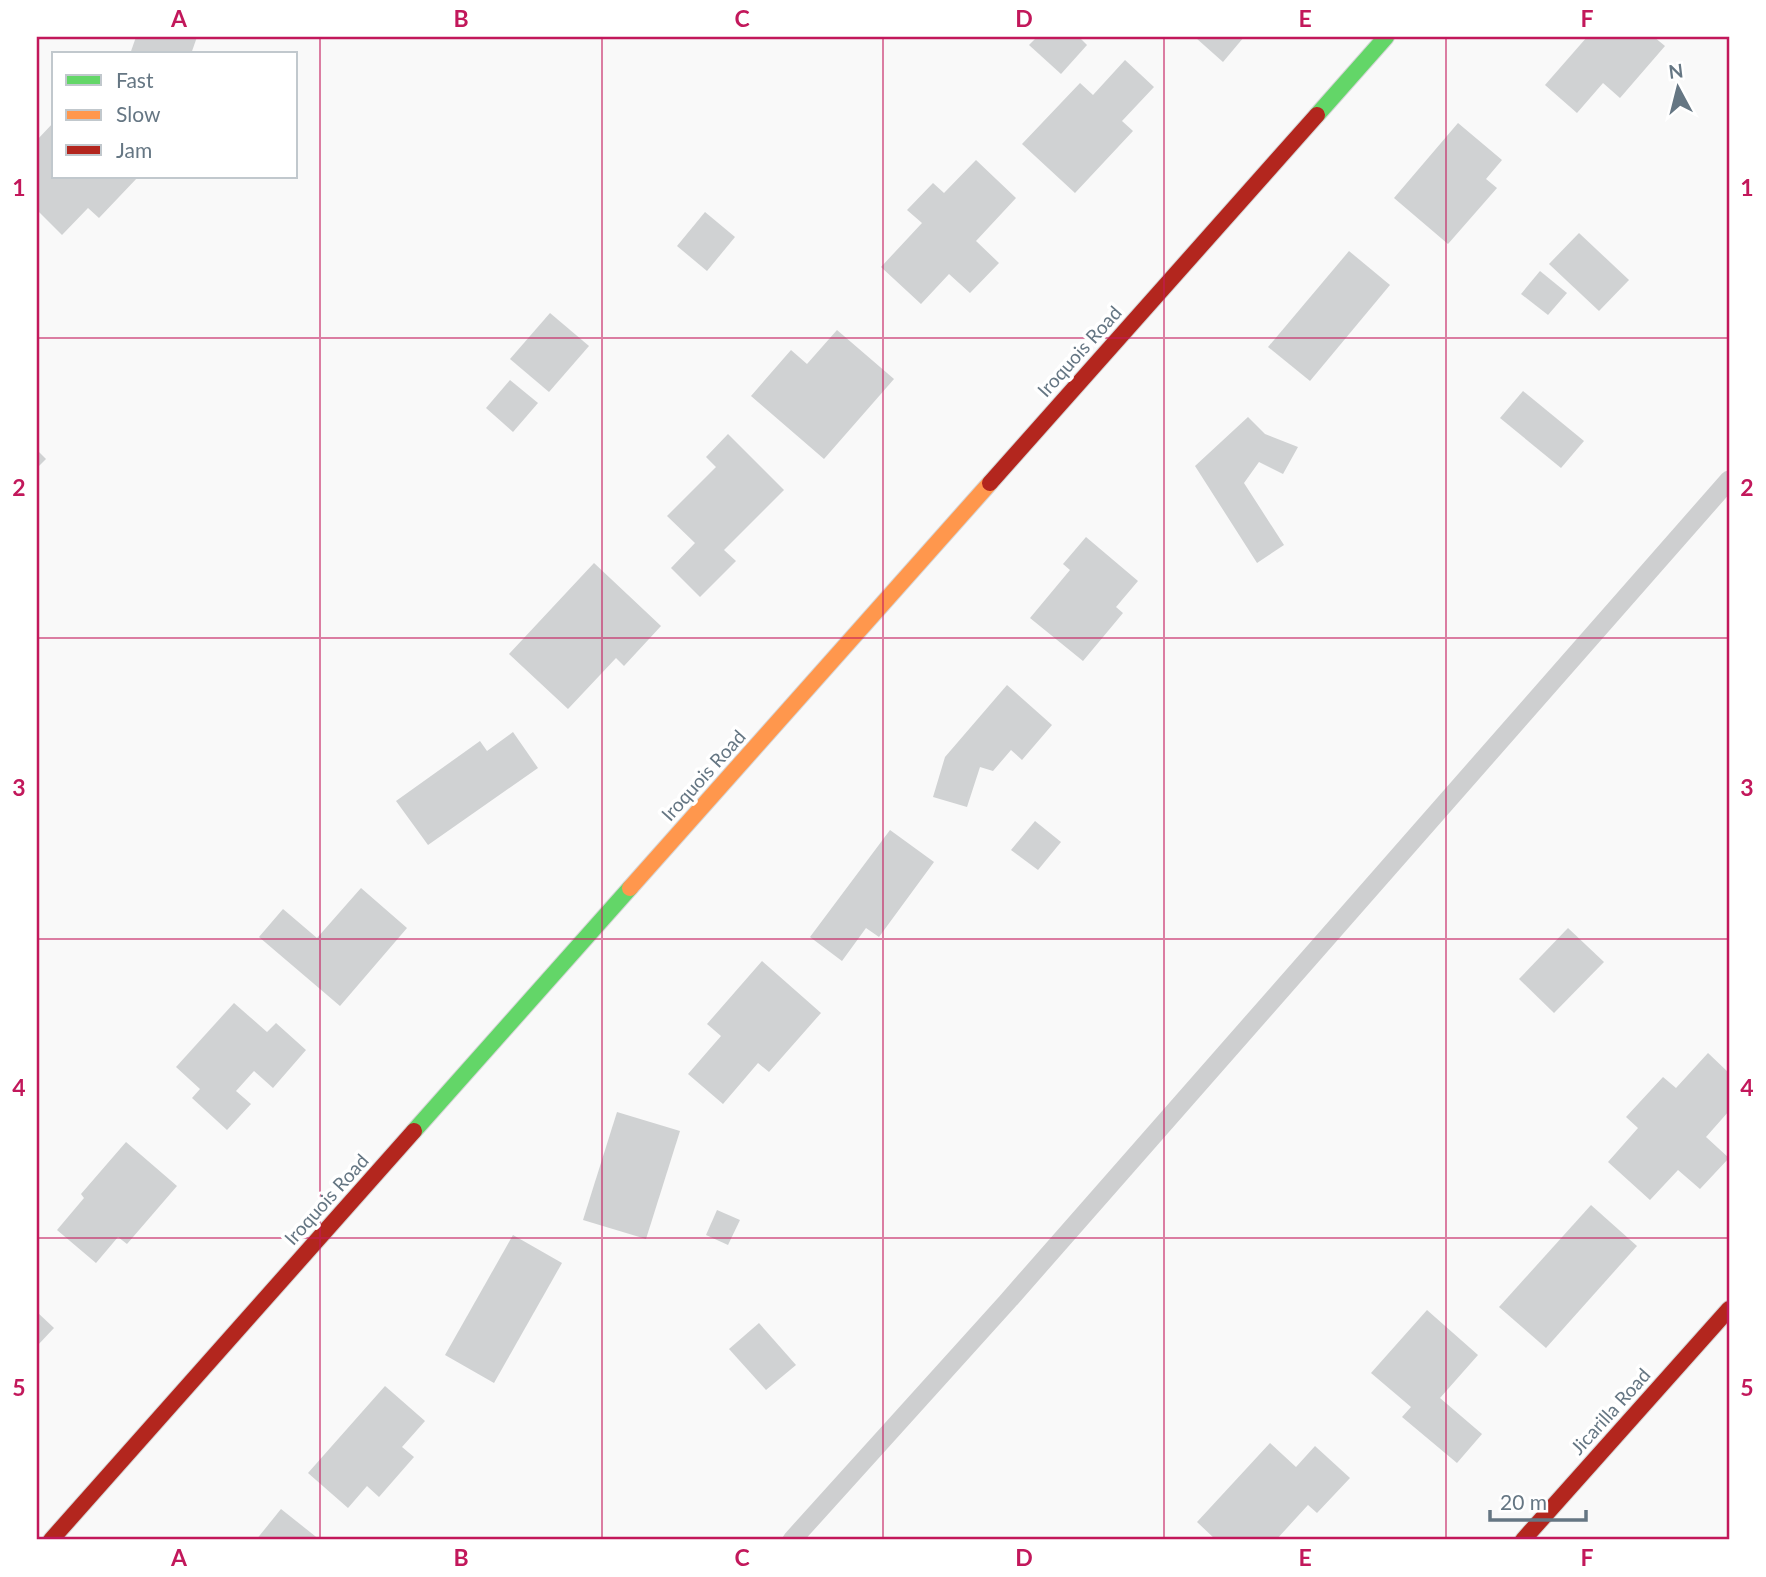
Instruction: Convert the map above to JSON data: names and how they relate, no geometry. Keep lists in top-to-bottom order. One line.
{"streets":{"street":["Iroquois Road","Jicarilla Road"]},"legend":["Fast","Slow","Jam"],"scale_bar":"20 m","north":"top","grid":{"columns":["A","B","C","D","E","F"],"rows":["1","2","3","4","5"]}}
